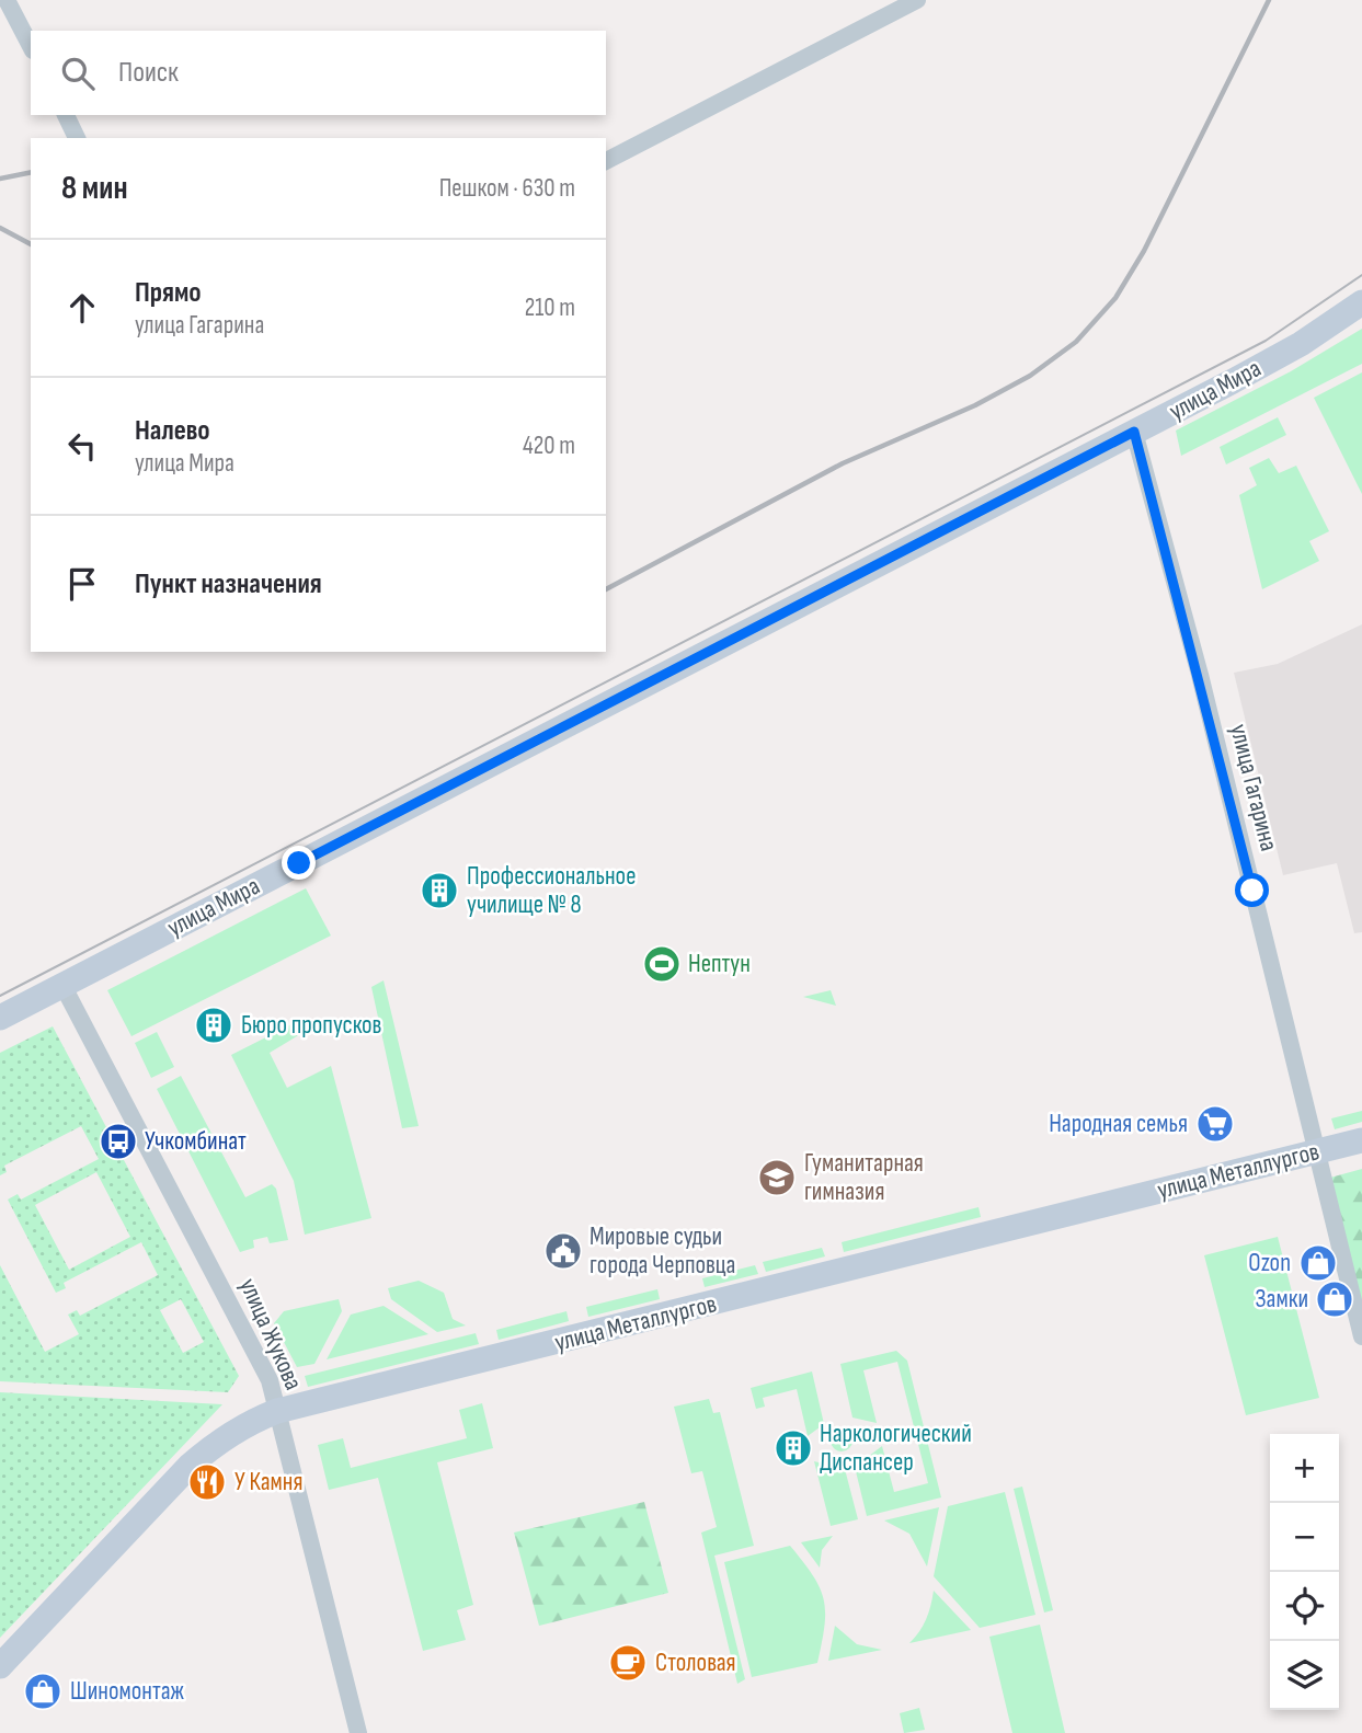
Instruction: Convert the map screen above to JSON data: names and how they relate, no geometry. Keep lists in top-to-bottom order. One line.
{"streets":{"main road":["улица Мира","улица Металлургов"],"street":["улица Гагарина","улица Жукова"]},"crossings":[["улица Мира","улица Гагарина"],["улица Мира","улица Жукова"],["улица Гагарина","улица Металлургов"],["улица Металлургов","улица Жукова"]],"places":{"building":["Профессиональное училище № 8","Бюро пропусков","Наркологический Диспансер"],"sports":["Нептун"],"supermarket":["Народная семья"],"bus stop":["Учкомбинат"],"school or university":["Гуманитарная гимназия"],"public building":["Мировые судьи города Черповца"],"shop":["Ozon","Замки","Шиномонтаж"],"restaurant":["У Камня"],"cafe":["Столовая"]},"page":{"search":"Поиск","heading":["8 мин","Пешком · 630 m"],"list":[["Прямо","улица Гагарина","210 m"],["Налево","улица Мира","420 m"],"Пункт назначения"],"map_buttons":["+","−"]}}
